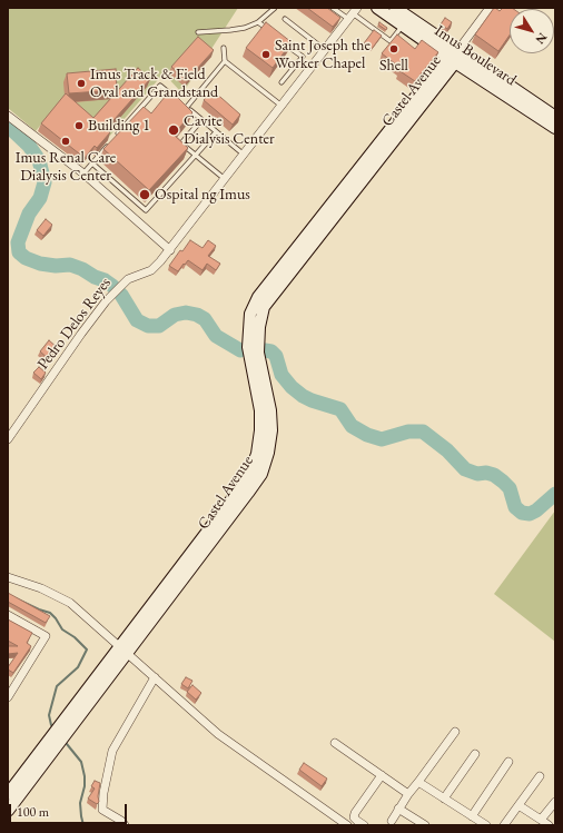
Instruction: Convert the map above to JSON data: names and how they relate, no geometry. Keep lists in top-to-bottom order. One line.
{"streets":{"street":["Imus Boulevard","Castel Avenue","Pedro Delos Reyes"]},"crossings":[["Imus Boulevard","Castel Avenue"]],"places":["Shell","Saint Joseph the Worker Chapel","Imus Track & Field Oval and Grandstand","Building 1","Cavite Dialysis Center","Imus Renal Care Dialysis Center","Ospital ng Imus"],"scale_bar":"100 m","north":"bottom right"}
